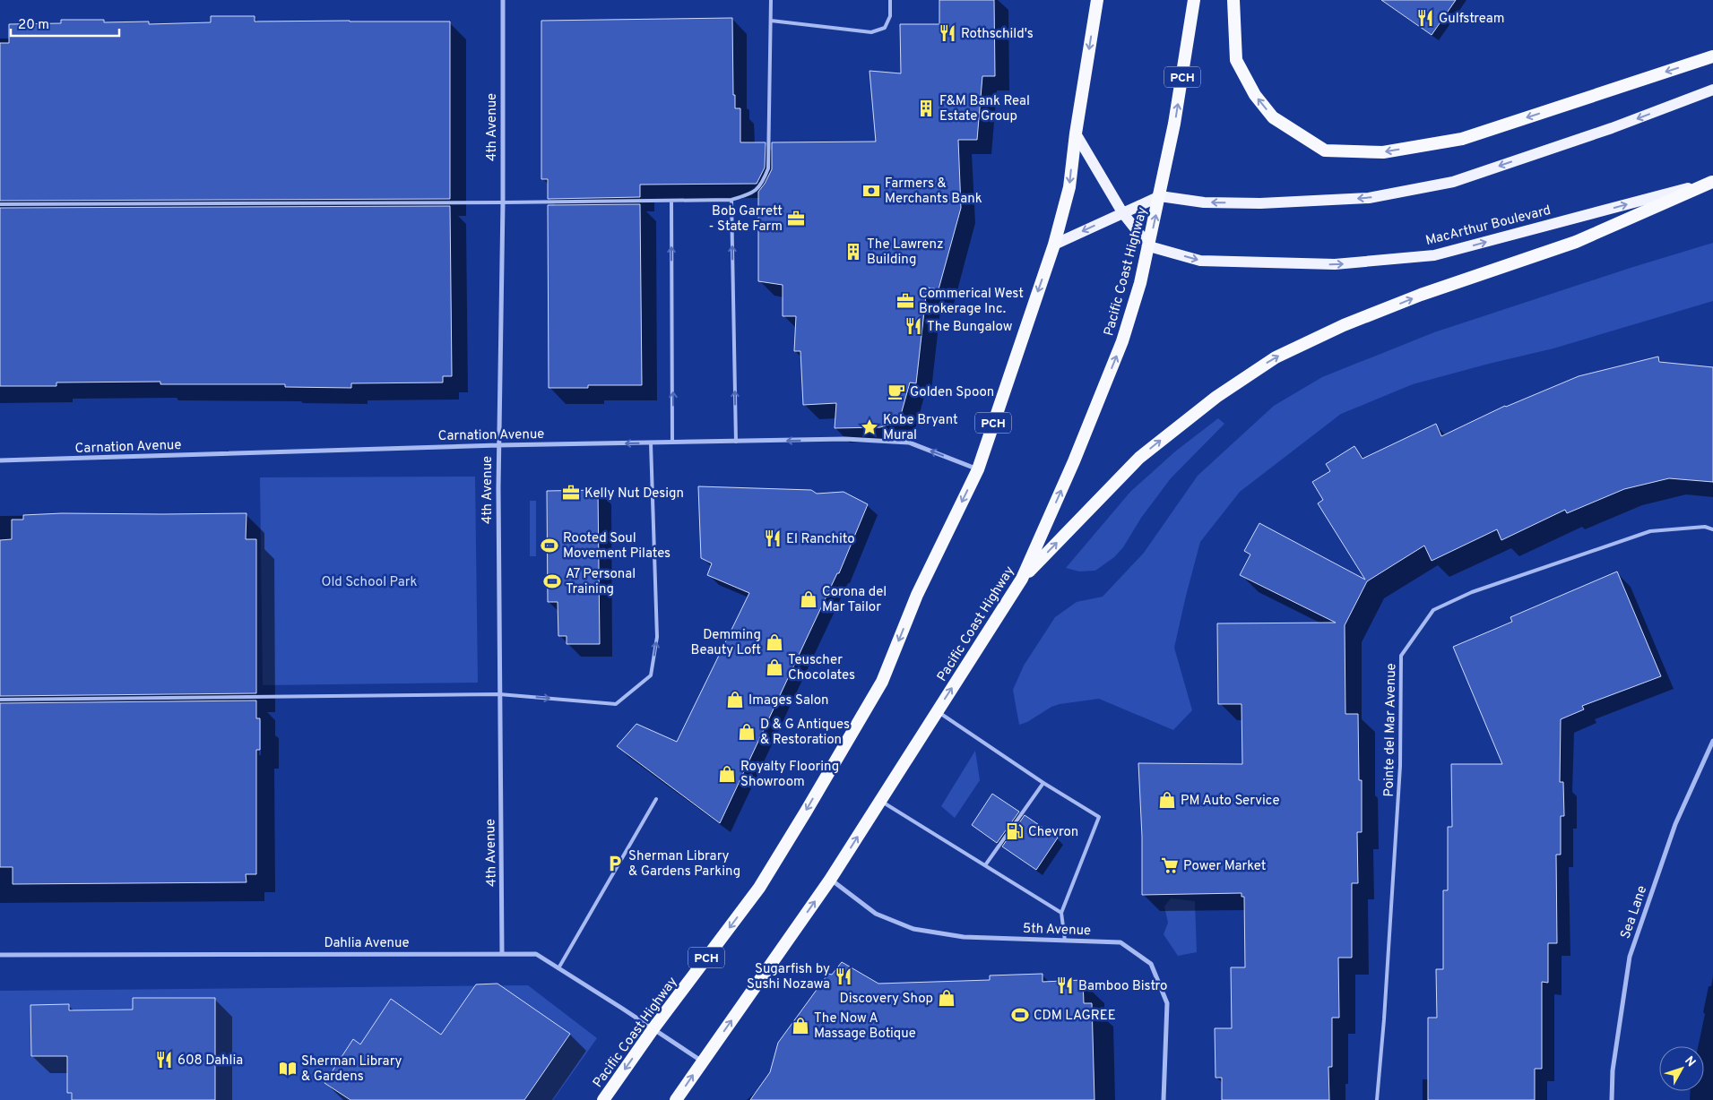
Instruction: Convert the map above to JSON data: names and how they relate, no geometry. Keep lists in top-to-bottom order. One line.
{"streets":{"highway":["PCH","Pacific Coast Highway"],"main road":["MacArthur Boulevard"],"street":["4th Avenue","Carnation Avenue","Sea Lane","5th Avenue","Dahlia Avenue"],"lane":["Pointe del Mar Avenue"]},"crossings":[["4th Avenue","Carnation Avenue"],["4th Avenue","Dahlia Avenue"],["MacArthur Boulevard","Pacific Coast Highway"],["Pacific Coast Highway","Carnation Avenue"],["Pacific Coast Highway","5th Avenue"],["Pacific Coast Highway","Dahlia Avenue"]],"one_way":["Carnation Avenue"],"parks":["Old School Park"],"places":{"restaurant":["Gulfstream","Rothschild's","The Bungalow","El Ranchito","Sugarfish by Sushi Nozawa","Bamboo Bistro","608 Dahlia"],"building":["F&M Bank Real Estate Group","The Lawrenz Building"],"bank":["Farmers & Merchants Bank"],"office":["Bob Garrett - State Farm","Commerical West Brokerage Inc.","Kelly Nut Design"],"cafe":["Golden Spoon"],"place":["Kobe Bryant Mural"],"sports":["Rooted Soul Movement Pilates","A7 Personal Training","CDM LAGREE"],"shop":["Corona del Mar Tailor","Demming Beauty Loft","Teuscher Chocolates","Images Salon","D & G Antiques & Restoration","Royalty Flooring Showroom","PM Auto Service","Discovery Shop","The Now A Massage Botique"],"fuel station":["Chevron"],"parking":["Sherman Library & Gardens Parking"],"supermarket":["Power Market"],"library":["Sherman Library & Gardens"]},"scale_bar":"20 m","north":"top right"}
